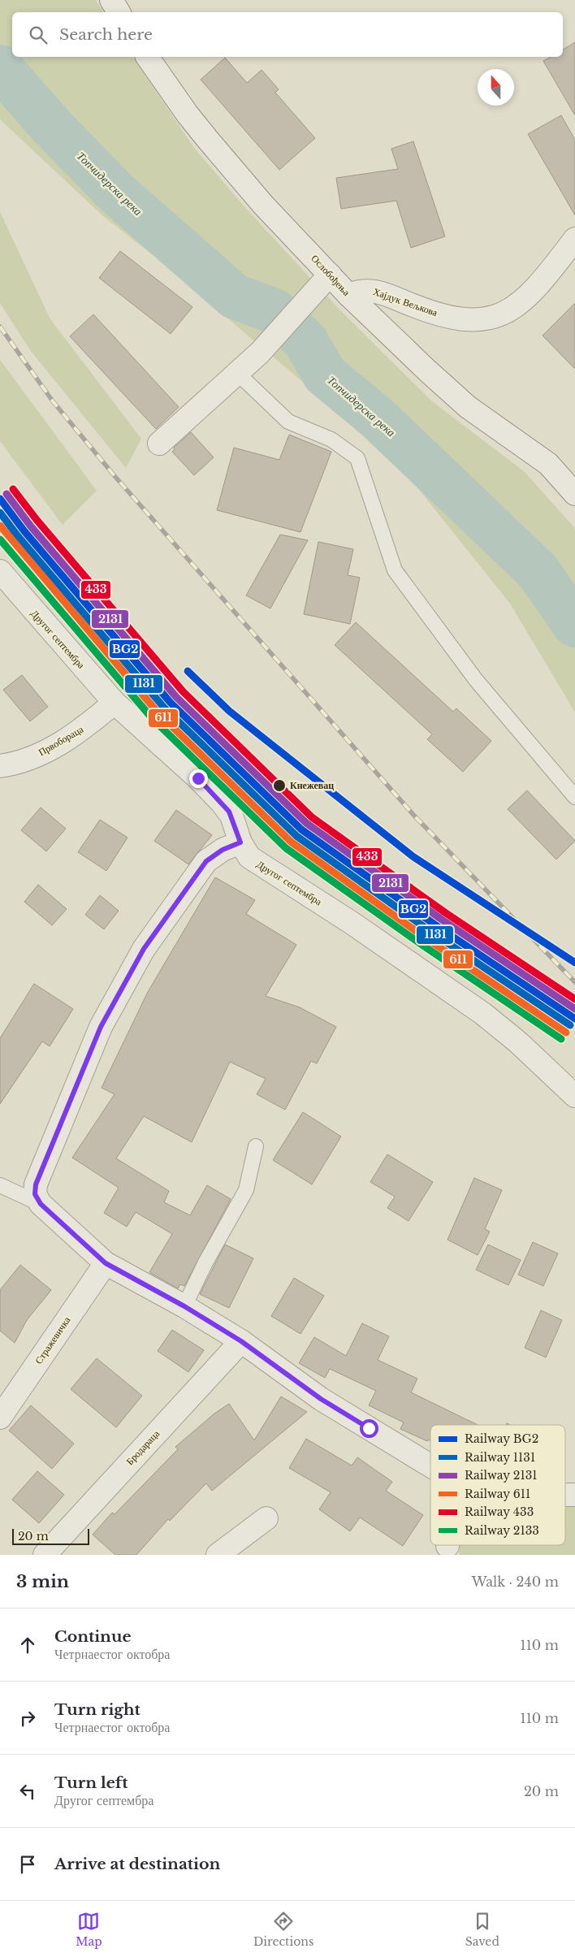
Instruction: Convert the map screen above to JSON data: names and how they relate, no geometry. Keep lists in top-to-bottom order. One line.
{"streets":{"street":["Ослобођења","Хајдук Вељкова","Другог септембра","Првобораца","Стражевичка","Бродараца"]},"crossings":[["Ослобођења","Хајдук Вељкова"],["Другог септембра","Првобораца"]],"water":["Топчидерска река"],"places":["Кнежевац"],"lines":["rail line 433","rail line 2131","rail line BG2","rail line 1131","rail line 611","rail line 2133"],"legend":["Railway BG2","Railway 1131","Railway 2131","Railway 611","Railway 433","Railway 2133"],"scale_bar":"20 m","north":"top","page":{"search":"Search here","scale":"20 m","heading":["3 min","Walk · 240 m"],"list":[["Continue","Четрнаестог октобра","110 m"],["Turn right","Четрнаестог октобра","110 m"],["Turn left","Другог септембра","20 m"],"Arrive at destination"],"nav":["Map","Directions","Saved"]}}
